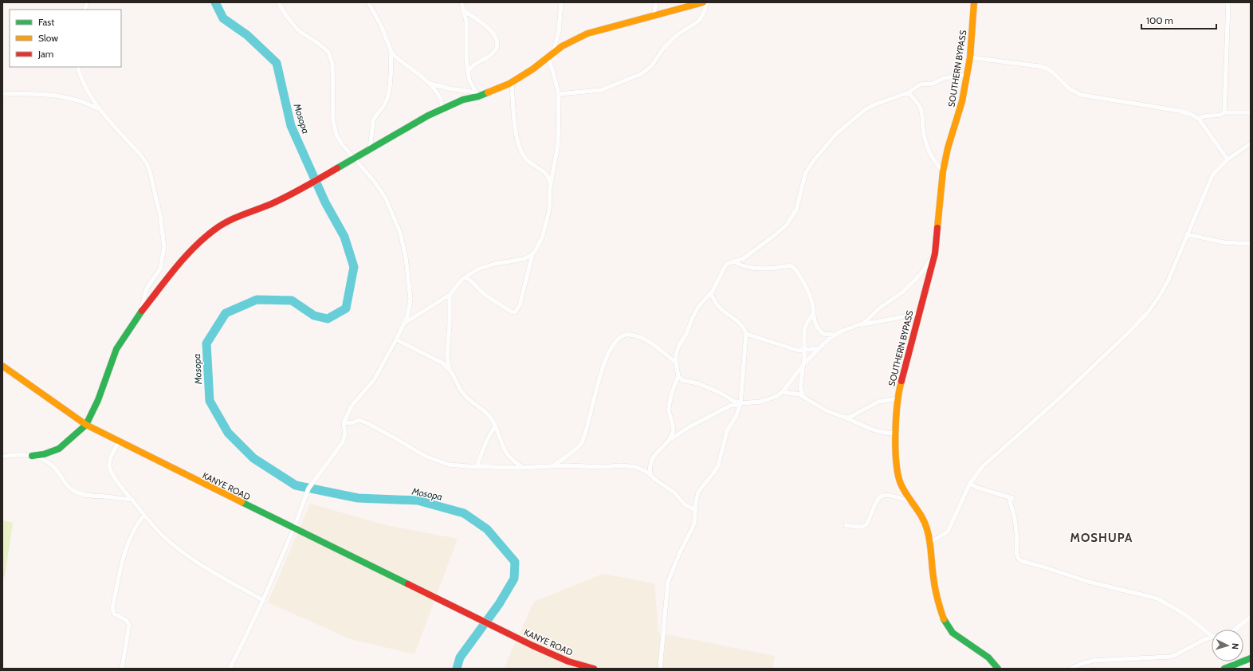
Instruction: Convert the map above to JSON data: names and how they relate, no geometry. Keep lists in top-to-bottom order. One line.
{"streets":{"street":["SOUTHERN BYPASS","KANYE ROAD"]},"districts":["MOSHUPA"],"water":["Mosopa"],"legend":["Fast","Slow","Jam"],"scale_bar":"100 m","north":"right"}
